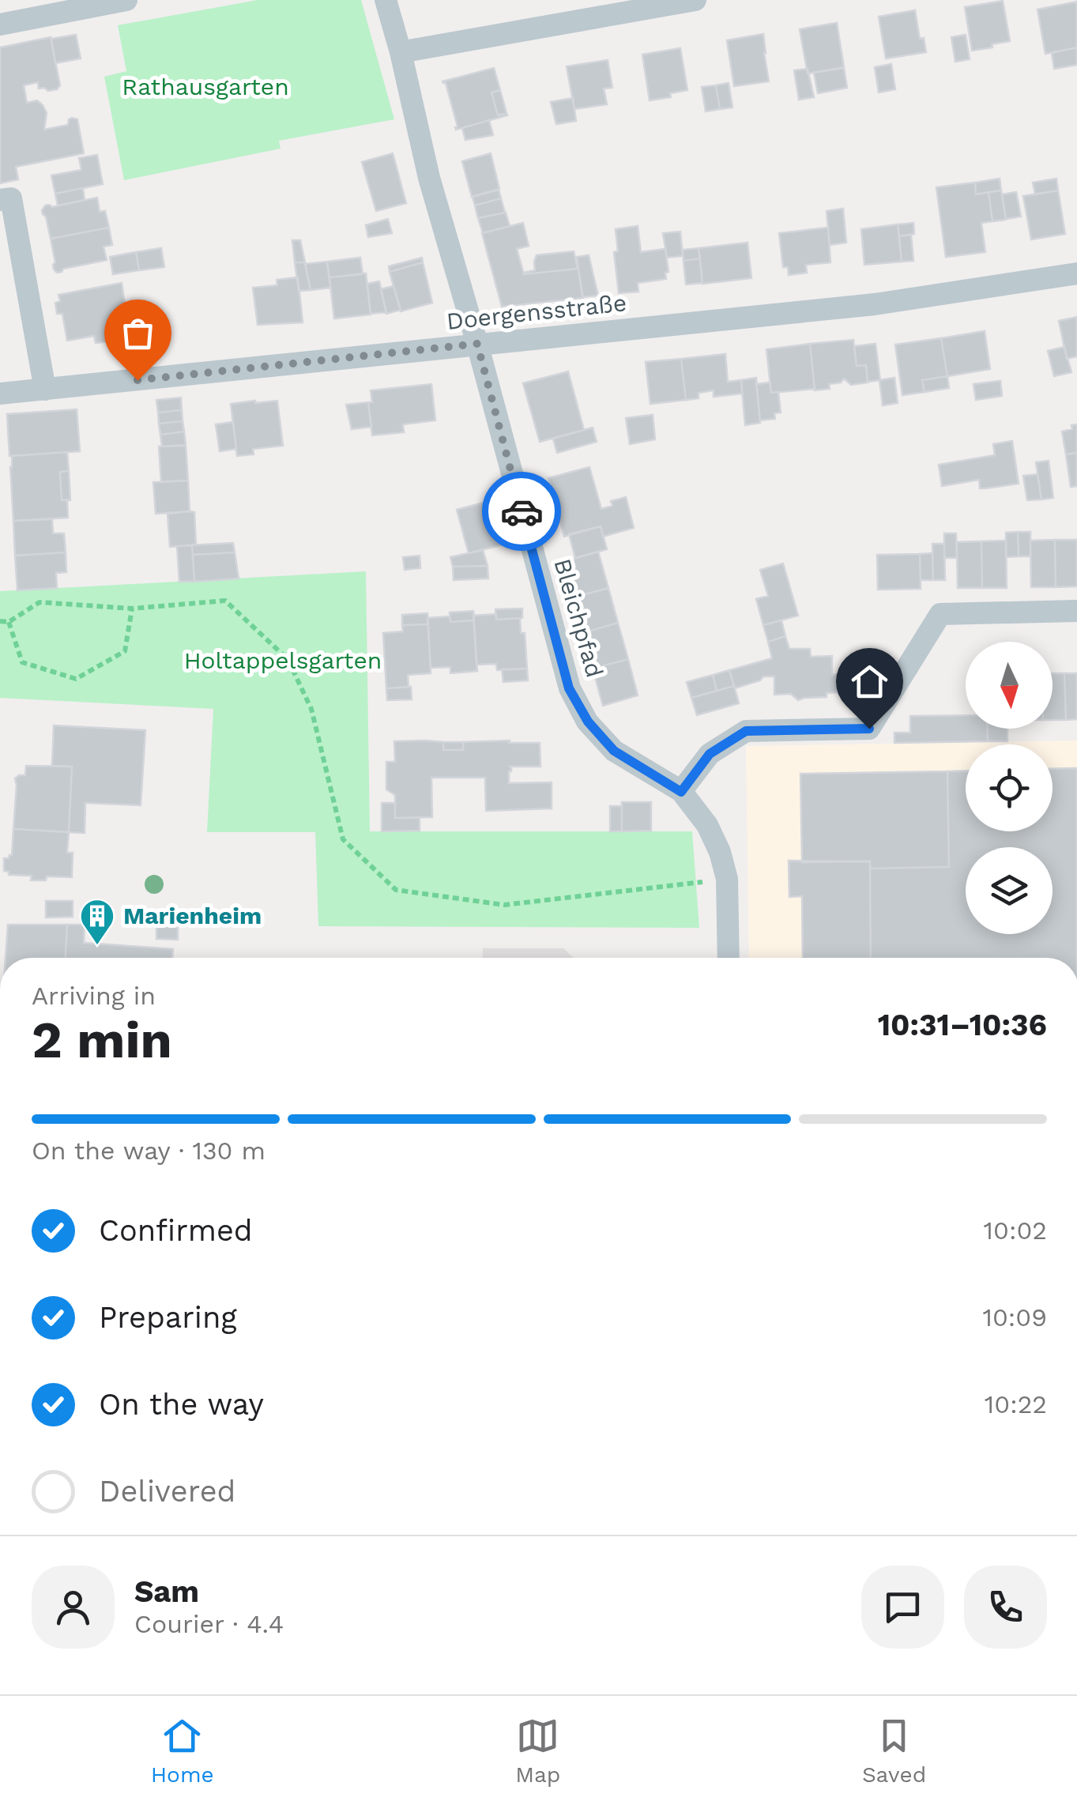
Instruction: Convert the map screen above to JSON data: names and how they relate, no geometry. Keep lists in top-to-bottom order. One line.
{"streets":{"street":["Doergensstraße","Bleichpfad"]},"crossings":[["Doergensstraße","Bleichpfad"]],"parks":["Rathausgarten","Holtappelsgarten"],"places":{"building":["Marienheim"]},"north":"bottom","page":{"heading":["2 min","Arriving in","10:31–10:36"],"panel":["Sam","Courier · 4.4"],"bar":"On the way · 130 m","list":[["Confirmed","10:02"],["Preparing","10:09"],["On the way","10:22"],"Delivered"],"tabs":["Home","Map","Saved"]}}
